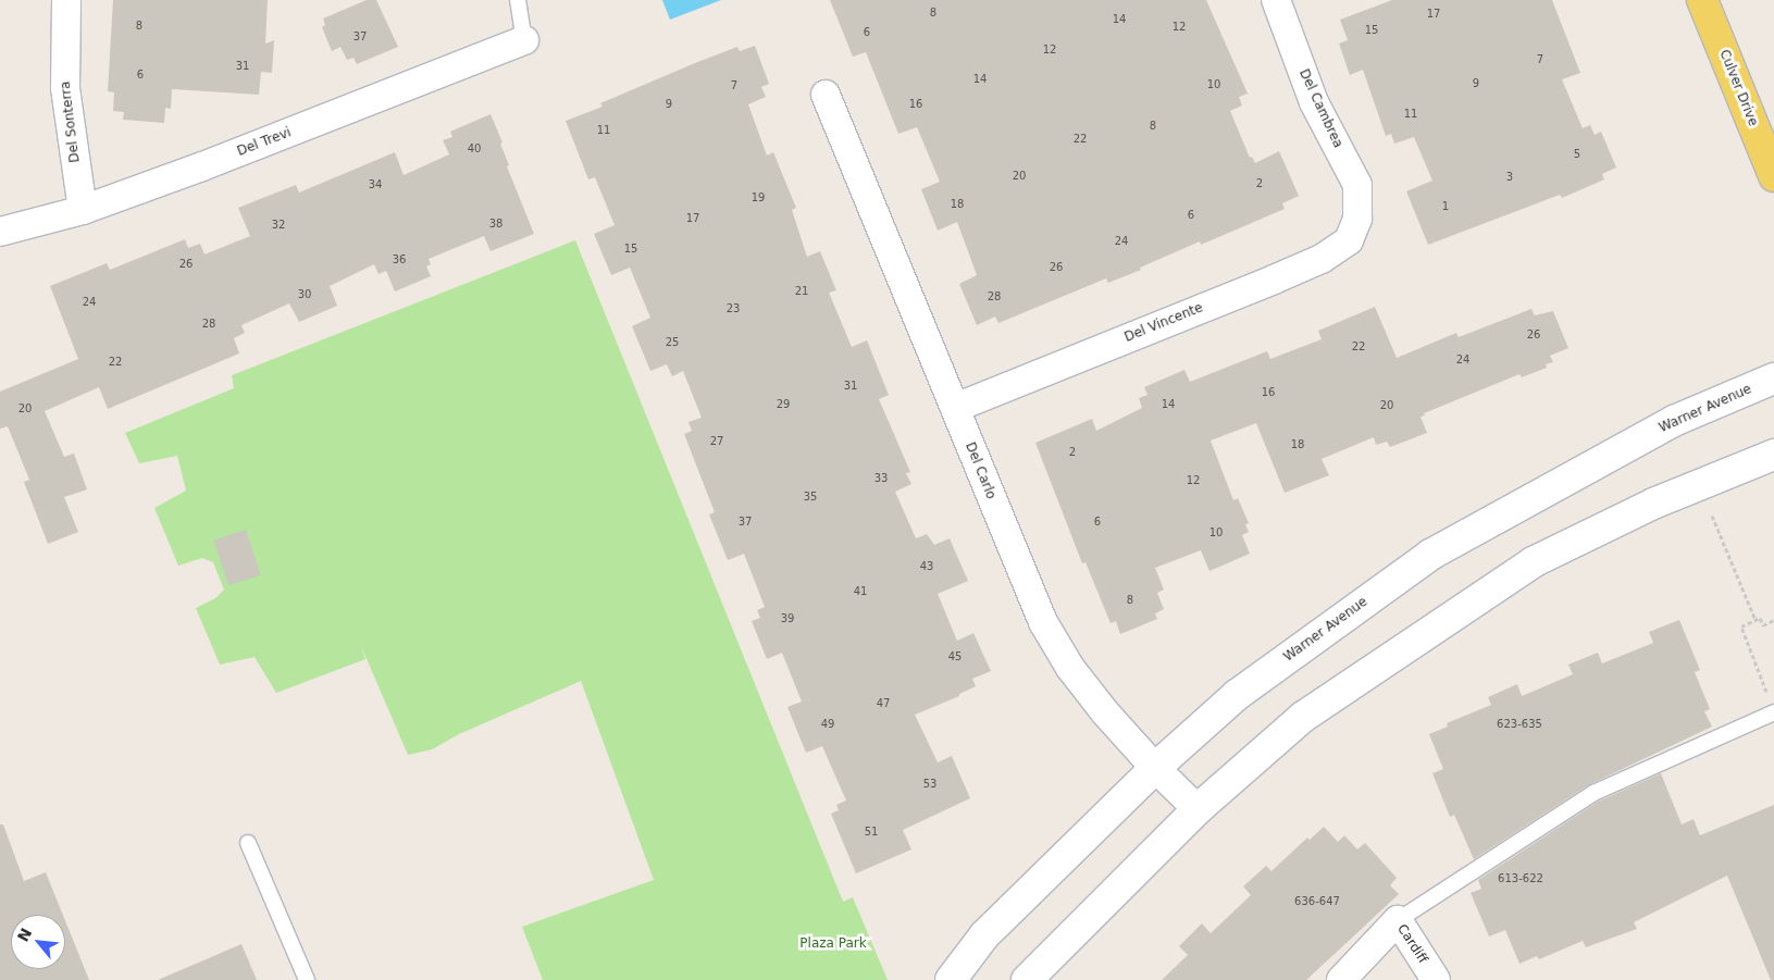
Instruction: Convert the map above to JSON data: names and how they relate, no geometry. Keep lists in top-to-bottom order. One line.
{"streets":{"main road":["Culver Drive"],"street":["Del Cambrea","Del Sonterra","Del Trevi","Del Vincente","Warner Avenue","Del Carlo","Cardiff"]},"crossings":[["Del Cambrea","Del Vincente"],["Del Sonterra","Del Trevi"],["Del Vincente","Del Carlo"],["Warner Avenue","Del Carlo"]],"parks":["Plaza Park"],"house_numbers":["8","17","14","8","12","15","6","37","12","7","31","6","14","9","10","7","9","16","11","8","11","22","40","5","20","3","2","34","19","18","1","6","17","38","32","24","15","36","26","26","21","30","28","24","23","28","26","25","22","24","22","31","16","29","14","20","20","27","18","2","33","12","35","37","6","10","43","41","8","39","45","47","49","623-635","53","51","613-622","636-647"],"north":"top left"}
